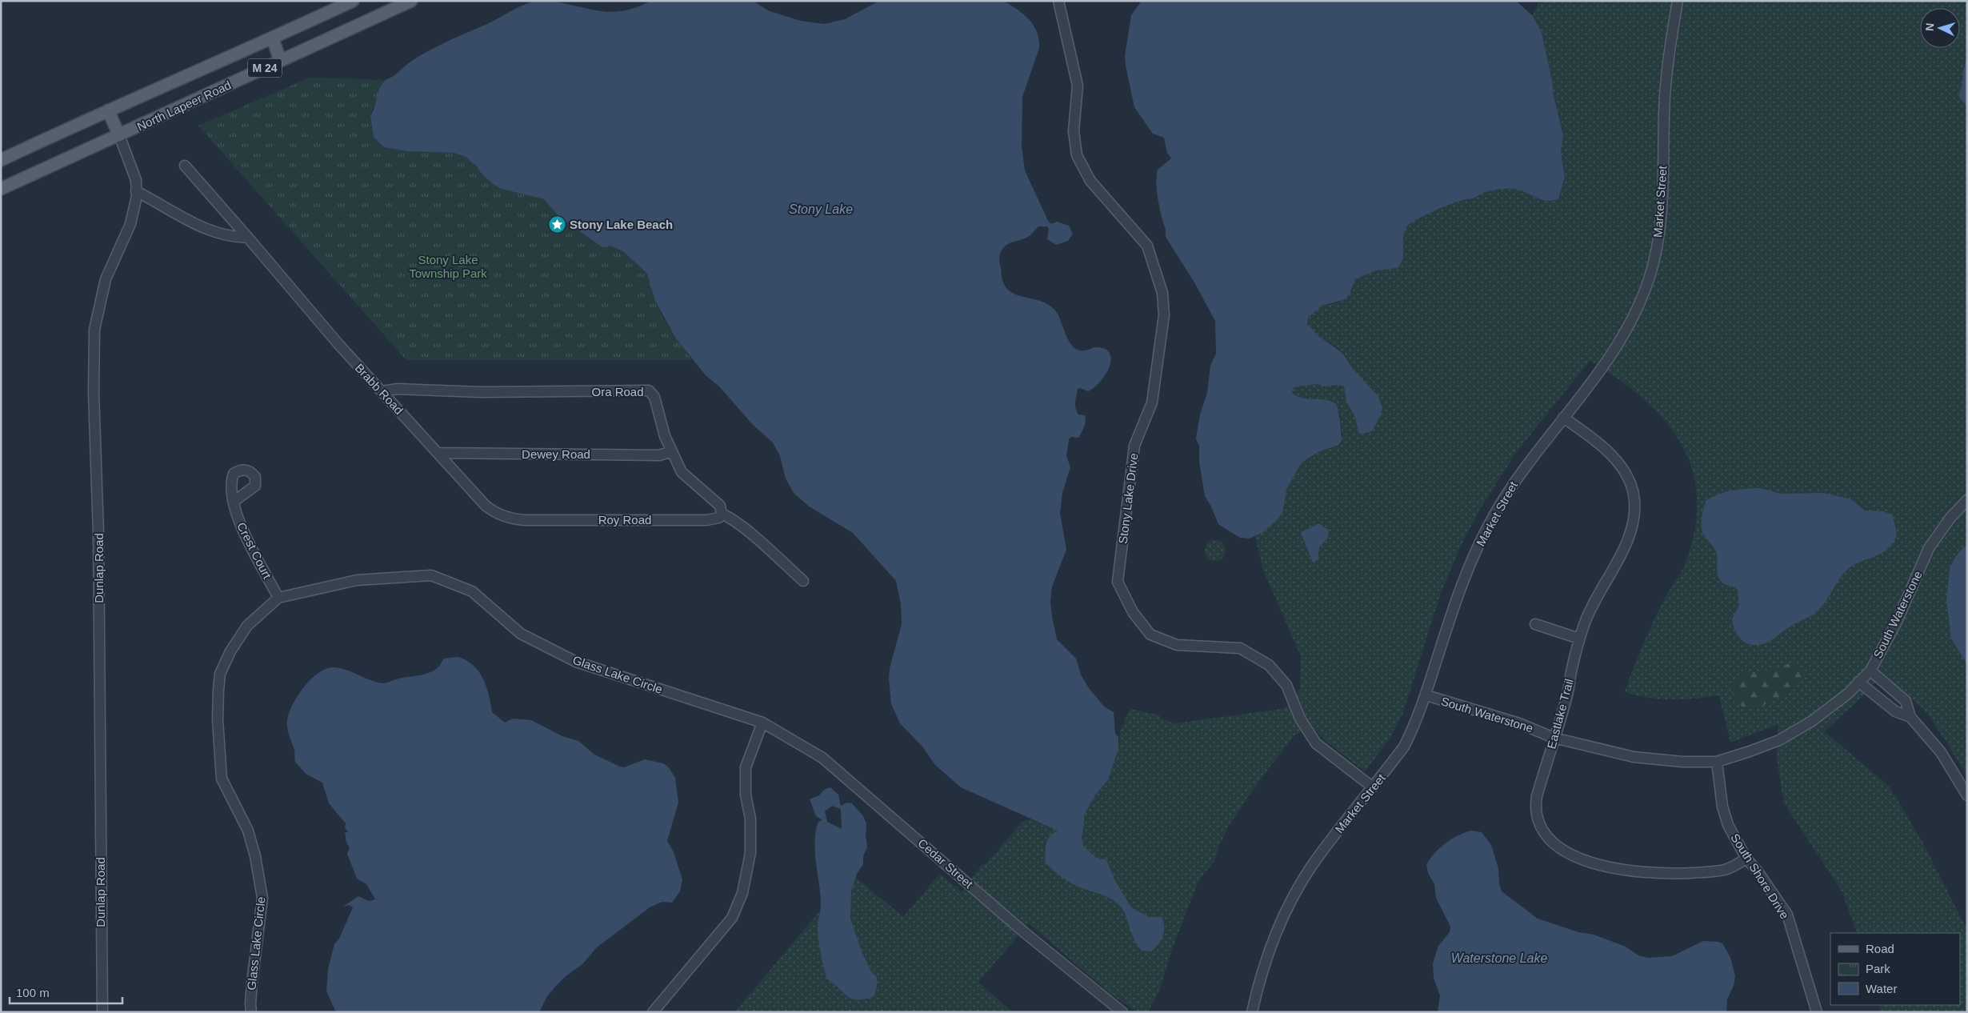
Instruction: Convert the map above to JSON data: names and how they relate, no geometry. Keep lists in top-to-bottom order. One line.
{"streets":{"main road":["M 24","North Lapeer Road"],"street":["Market Street","Brabb Road","Ora Road","Dewey Road","Stony Lake Drive","Roy Road","Crest Court","Dunlap Road","South Waterstone","Glass Lake Circle","Eastlake Trail","Cedar Street","South Shore Drive"]},"crossings":[["North Lapeer Road","Dunlap Road"],["Market Street","Stony Lake Drive"],["Market Street","South Waterstone"],["Market Street","Eastlake Trail"],["Brabb Road","Ora Road"],["Brabb Road","Dewey Road"],["Brabb Road","Roy Road"],["Ora Road","Dewey Road"],["Ora Road","Roy Road"],["Crest Court","Glass Lake Circle"],["South Waterstone","Eastlake Trail"],["South Waterstone","South Shore Drive"],["Glass Lake Circle","Cedar Street"],["Eastlake Trail","South Shore Drive"]],"water":["Stony Lake","Waterstone Lake"],"parks":["Stony Lake Township Park"],"places":{"place":["Stony Lake Beach"]},"legend":["Road","Park","Water"],"scale_bar":"100 m","north":"left"}
